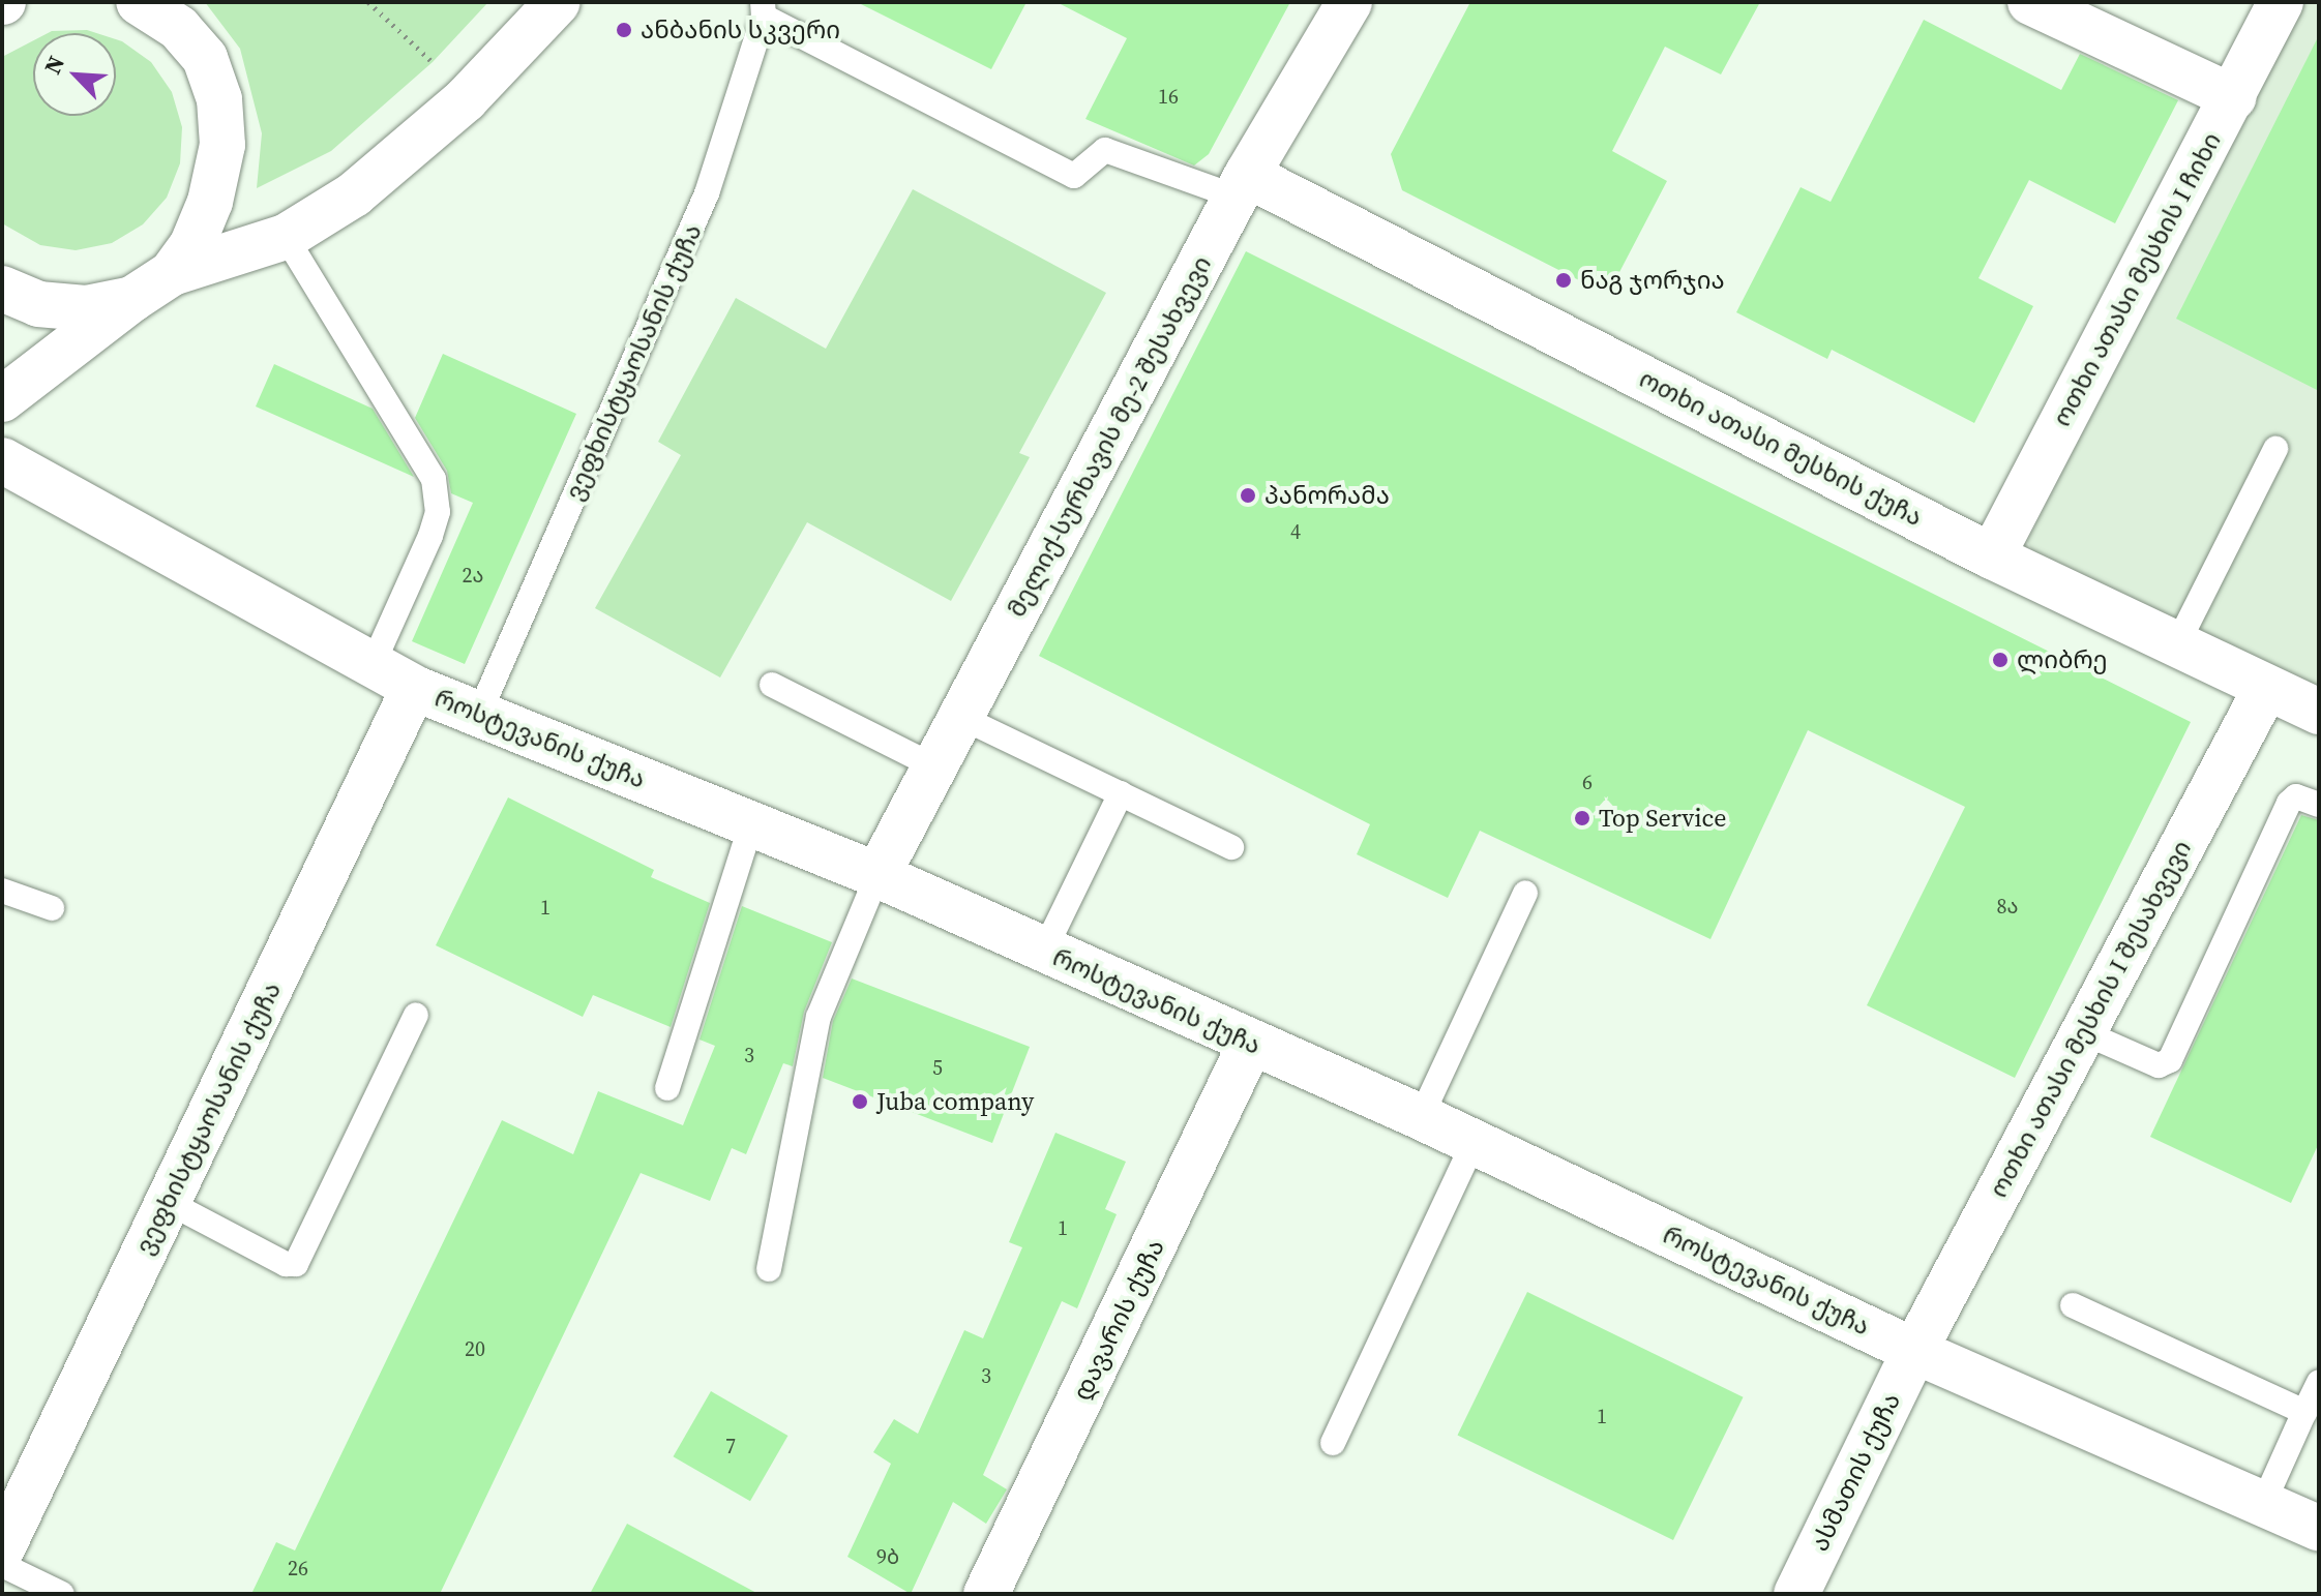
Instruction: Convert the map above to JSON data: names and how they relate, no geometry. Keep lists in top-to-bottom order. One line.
{"streets":{"street":["ოთხი ათასი მესხის I ჩიხი","ვეფხისტყაოსანის ქუჩა","მელიქ-სურხავის მე-2 შესახვევი","ოთხი ათასი მესხის ქუჩა","როსტევანის ქუჩა","ოთხი ათასი მესხის I შესახვევი","დავარის ქუჩა","ასმათის ქუჩა"]},"crossings":[["ოთხი ათასი მესხის I ჩიხი","ოთხი ათასი მესხის ქუჩა"],["ვეფხისტყაოსანის ქუჩა","როსტევანის ქუჩა"],["მელიქ-სურხავის მე-2 შესახვევი","ოთხი ათასი მესხის ქუჩა"],["მელიქ-სურხავის მე-2 შესახვევი","როსტევანის ქუჩა"],["ოთხი ათასი მესხის ქუჩა","ოთხი ათასი მესხის I შესახვევი"],["როსტევანის ქუჩა","ოთხი ათასი მესხის I შესახვევი"],["როსტევანის ქუჩა","დავარის ქუჩა"],["როსტევანის ქუჩა","ასმათის ქუჩა"],["ოთხი ათასი მესხის I შესახვევი","ასმათის ქუჩა"]],"places":["ანბანის სკვერი","ნაგ ჯორჯია","პანორამა","ლიბრე","Top Service","Juba company"],"house_numbers":["16","4","2ა","6","8ა","1","3","5","1","20","3","1","7","9ბ","26"],"north":"top left"}
